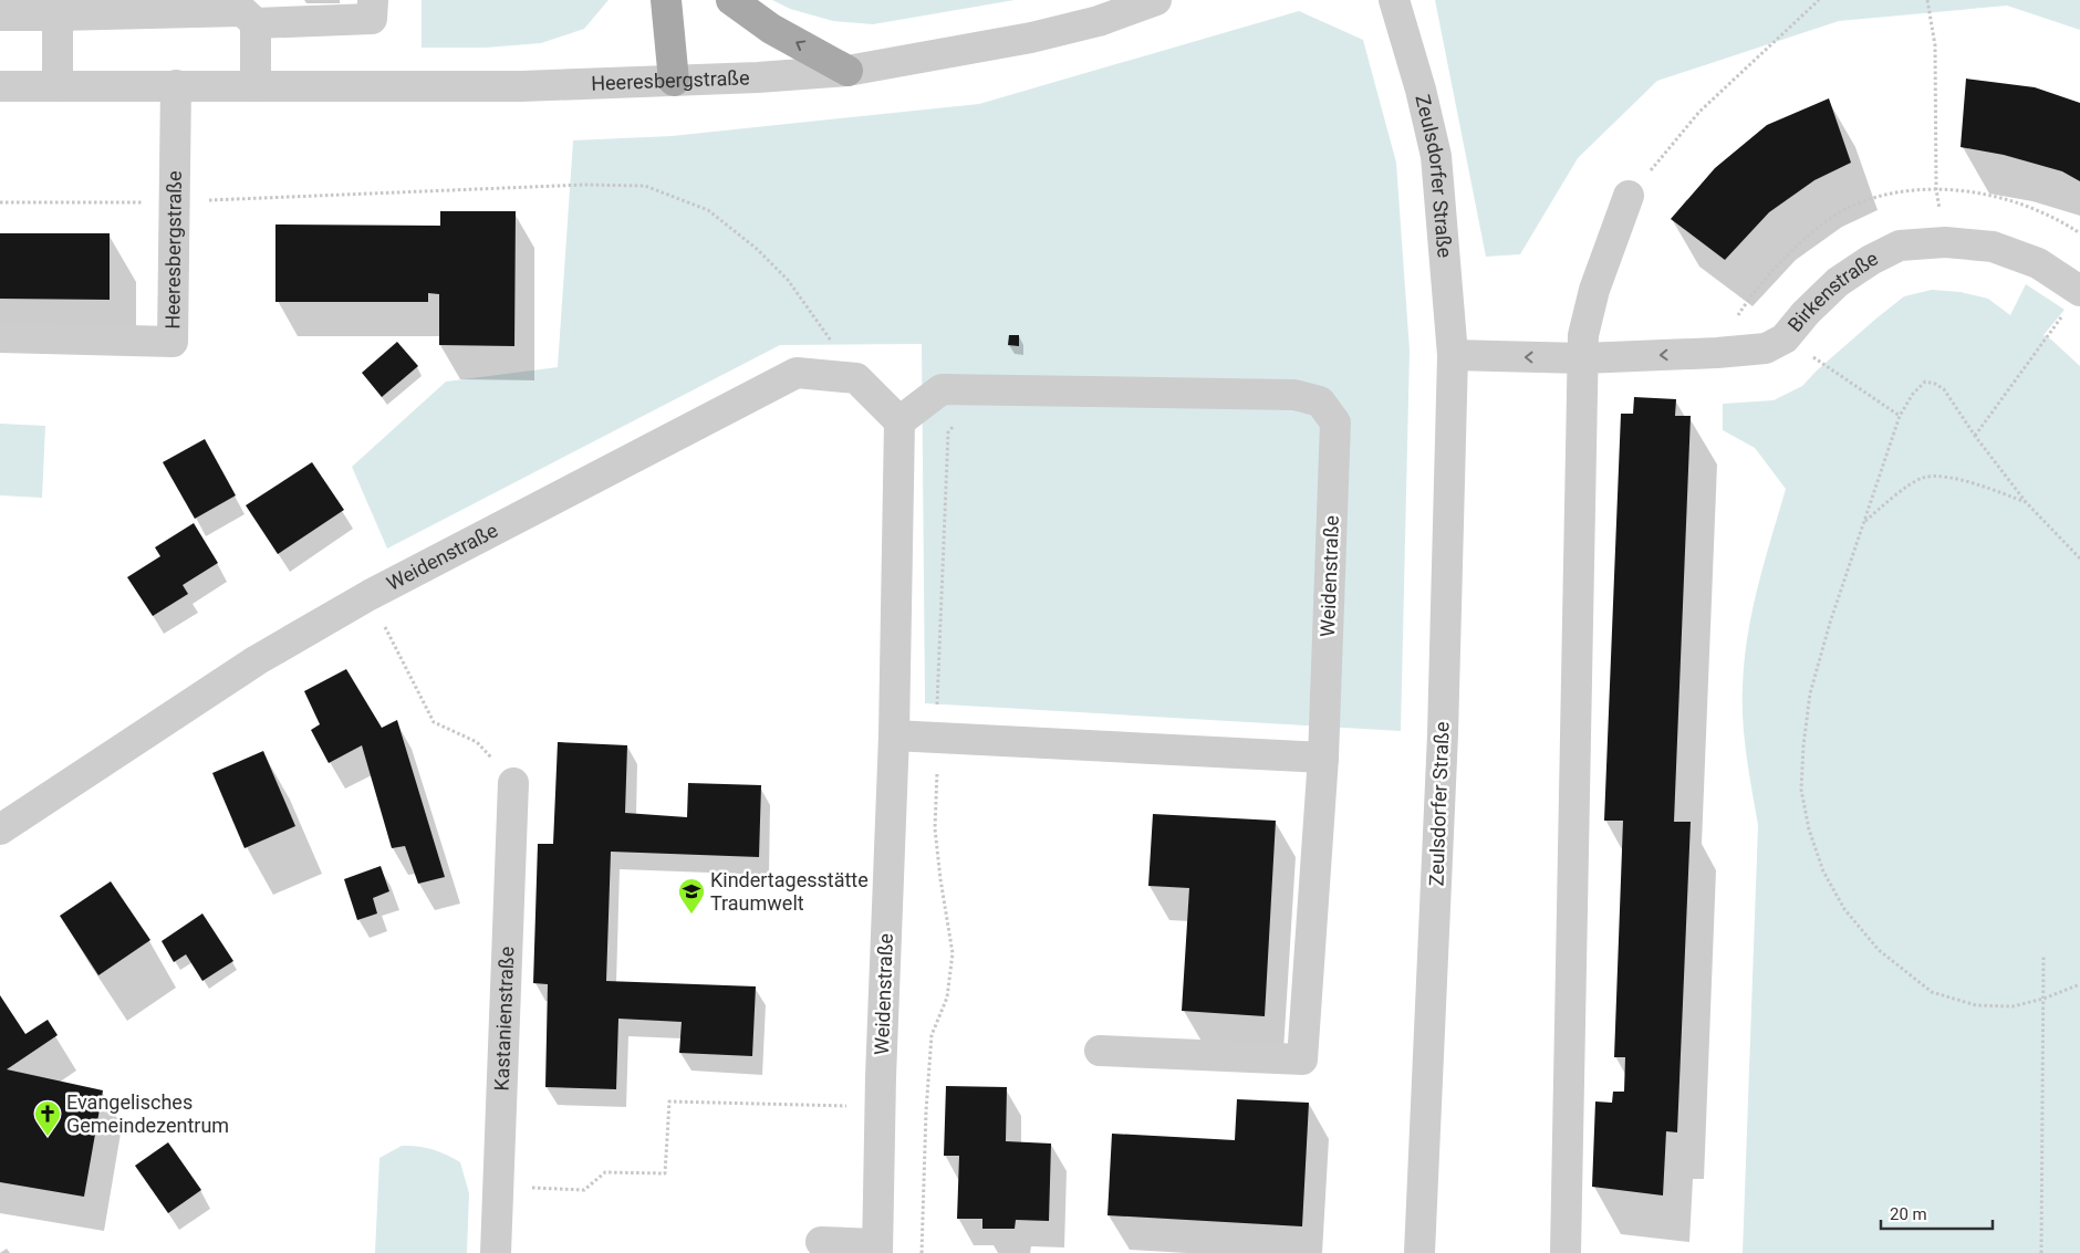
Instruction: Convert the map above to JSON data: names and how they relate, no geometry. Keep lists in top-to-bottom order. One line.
{"streets":{"street":["Heeresbergstraße","Zeulsdorfer Straße","Birkenstraße","Weidenstraße","Kastanienstraße"]},"one_way":["Birkenstraße"],"places":{"school or university":["Kindertagesstätte Traumwelt"],"church":["Evangelisches Gemeindezentrum"]},"scale_bar":"20 m"}
